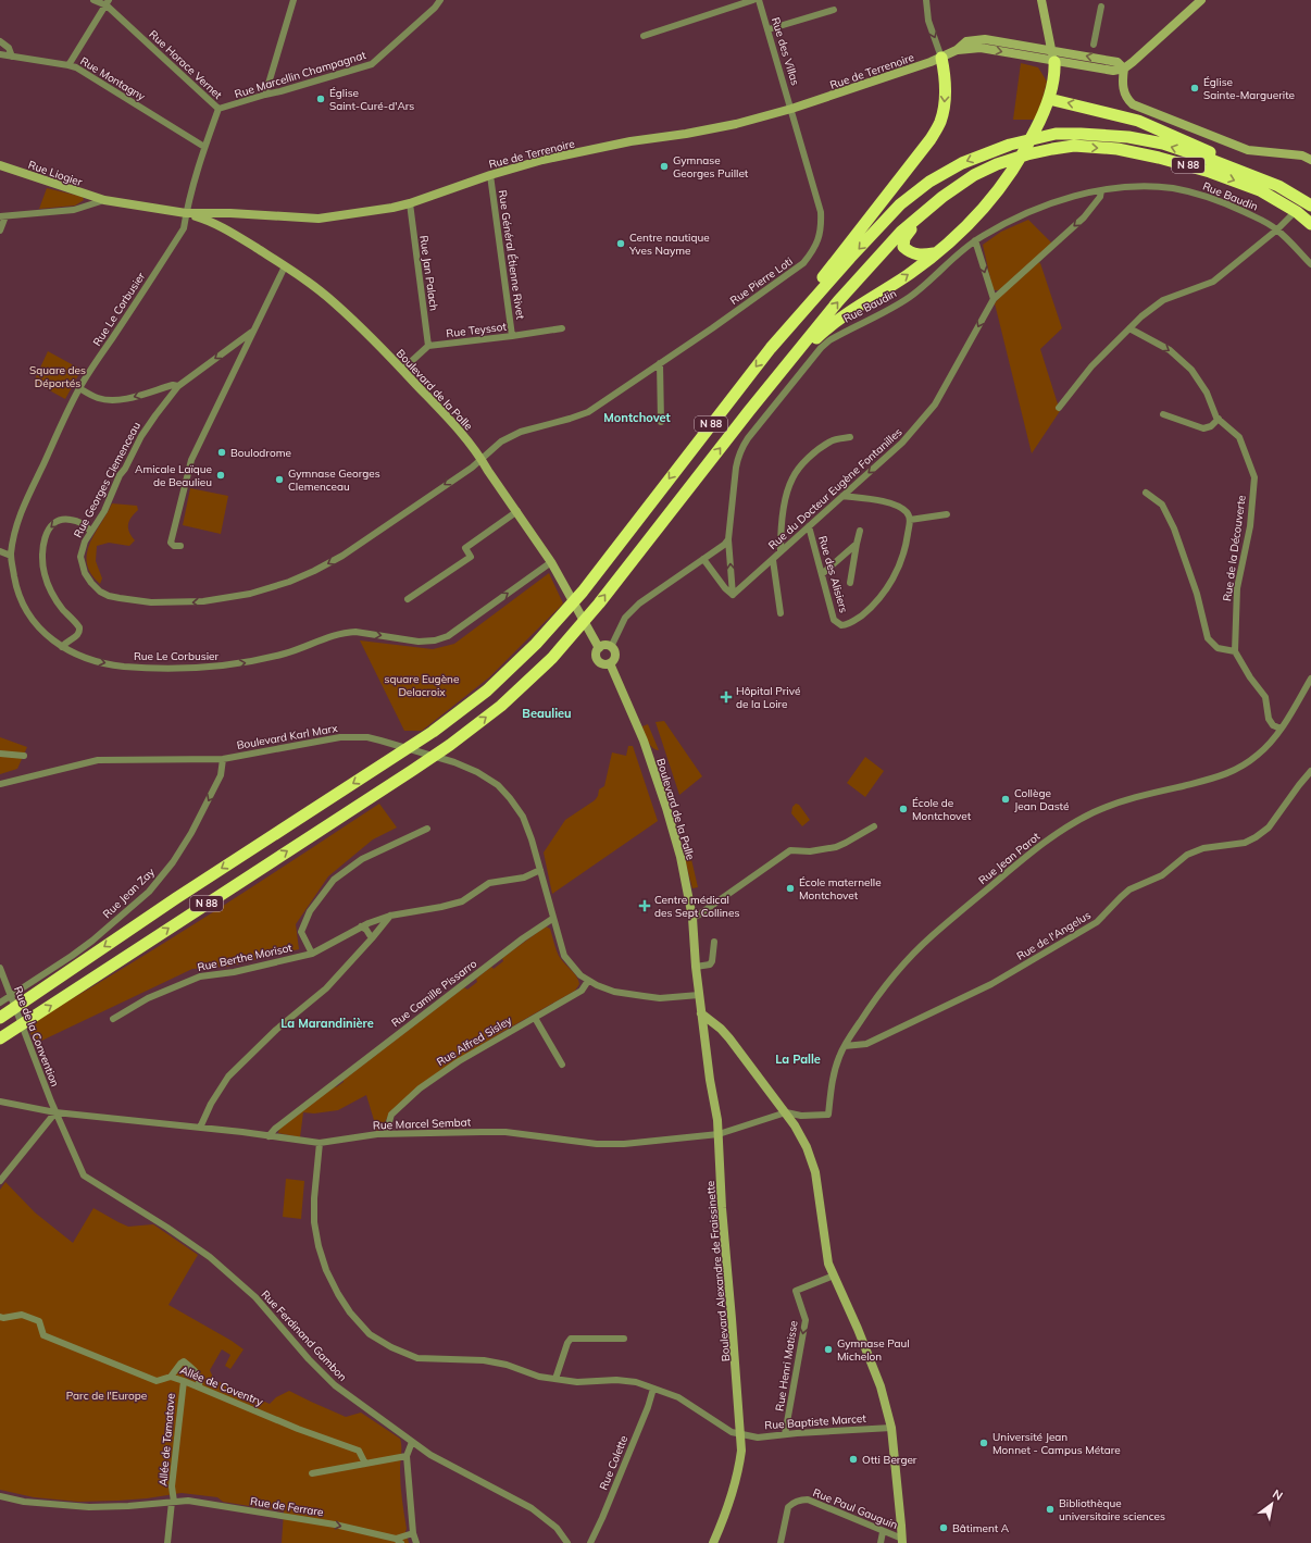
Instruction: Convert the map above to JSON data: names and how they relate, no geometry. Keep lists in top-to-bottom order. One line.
{"streets":{"highway":["N 88"],"street":["Rue des Villas","Rue Horace Vernet","Rue de Terrenoire","Rue Marcellin Champagnat","Rue Montagny","Rue Liogier","Rue Baudin","Rue Général Étienne Rivet","Rue Jan Palach","Rue Pierre Loti","Rue Le Corbusier","Rue Teyssot","Boulevard de la Palle","Rue Georges Clemenceau","Rue du Docteur Eugène Fontanilles","Rue de la Découverte","Rue des Alisiers","Boulevard Karl Marx","Rue Jean Parot","Rue Jean Zay","Rue de l'Angelus","Rue Berthe Morisot","Rue Camille Pissarro","Rue de la Convention","Rue Alfred Sisley","Rue Marcel Sembat","Boulevard Alexandre de Fraissinette","Rue Ferdinand Gambon","Rue Henri Matisse","Allée de Coventry","Rue Baptiste Marcet","Allée de Tamatave","Rue Colette","Rue de Ferrare","Rue Paul Gauguin"]},"crossings":[["Rue des Villas","Rue de Terrenoire"],["Rue des Villas","Rue Pierre Loti"],["Rue Horace Vernet","Rue de Terrenoire"],["Rue Horace Vernet","Rue Marcellin Champagnat"],["Rue Horace Vernet","Rue Montagny"],["Rue Horace Vernet","Rue Le Corbusier"],["Rue Horace Vernet","Boulevard de la Palle"],["Rue de Terrenoire","Rue Liogier"],["Rue de Terrenoire","Rue Général Étienne Rivet"],["Rue de Terrenoire","Rue Jan Palach"],["Rue de Terrenoire","Rue Pierre Loti"],["Rue de Terrenoire","Rue Le Corbusier"],["Rue de Terrenoire","Boulevard de la Palle"],["Rue Baudin","Rue du Docteur Eugène Fontanilles"],["Rue Général Étienne Rivet","Rue Teyssot"],["Rue Jan Palach","Rue Teyssot"],["Rue Pierre Loti","Boulevard de la Palle"],["Rue Pierre Loti","Rue Georges Clemenceau"],["Rue Le Corbusier","Boulevard de la Palle"],["Boulevard de la Palle","Rue Georges Clemenceau"],["Boulevard de la Palle","Boulevard Karl Marx"],["Boulevard de la Palle","Boulevard Alexandre de Fraissinette"],["Rue du Docteur Eugène Fontanilles","Rue des Alisiers"],["Boulevard Karl Marx","Rue Jean Zay"],["Boulevard Karl Marx","Rue Berthe Morisot"],["Boulevard Karl Marx","Rue Camille Pissarro"],["Boulevard Karl Marx","Rue Alfred Sisley"],["Boulevard Karl Marx","Boulevard Alexandre de Fraissinette"],["Rue Jean Parot","Rue de l'Angelus"],["Rue Jean Parot","Rue Marcel Sembat"],["Rue Jean Zay","Rue de la Convention"],["Rue Camille Pissarro","Rue Marcel Sembat"],["Rue de la Convention","Rue Marcel Sembat"],["Rue de la Convention","Rue Ferdinand Gambon"],["Rue Alfred Sisley","Rue Marcel Sembat"],["Rue Marcel Sembat","Boulevard Alexandre de Fraissinette"],["Rue Marcel Sembat","Rue Ferdinand Gambon"],["Rue Marcel Sembat","Rue Baptiste Marcet"],["Boulevard Alexandre de Fraissinette","Rue Baptiste Marcet"],["Rue Henri Matisse","Rue Baptiste Marcet"],["Allée de Coventry","Allée de Tamatave"],["Rue Baptiste Marcet","Rue Colette"],["Allée de Tamatave","Rue de Ferrare"]],"one_way":["Rue Le Corbusier","Rue Georges Clemenceau","Rue du Docteur Eugène Fontanilles","Rue Jean Zay","Rue Henri Matisse","Rue de Ferrare"],"districts":["Montchovet","Beaulieu","La Marandinière","La Palle"],"parks":["Square des Déportés","square Eugène Delacroix","Parc de l'Europe"],"places":{"other":["Église Sainte-Marguerite","Église Saint-Curé-d'Ars","Gymnase Georges Puillet","Centre nautique Yves Nayme","Boulodrome","Amicale Laïque de Beaulieu","Gymnase Georges Clemenceau","Collège Jean Dasté","École de Montchovet","École maternelle Montchovet","Gymnase Paul Michelon","Université Jean Monnet - Campus Métare","Otti Berger","Bibliothèque universitaire sciences","Bâtiment A"],"health":["Hôpital Privé de la Loire","Centre médical des Sept Collines"]},"north":"top right"}
